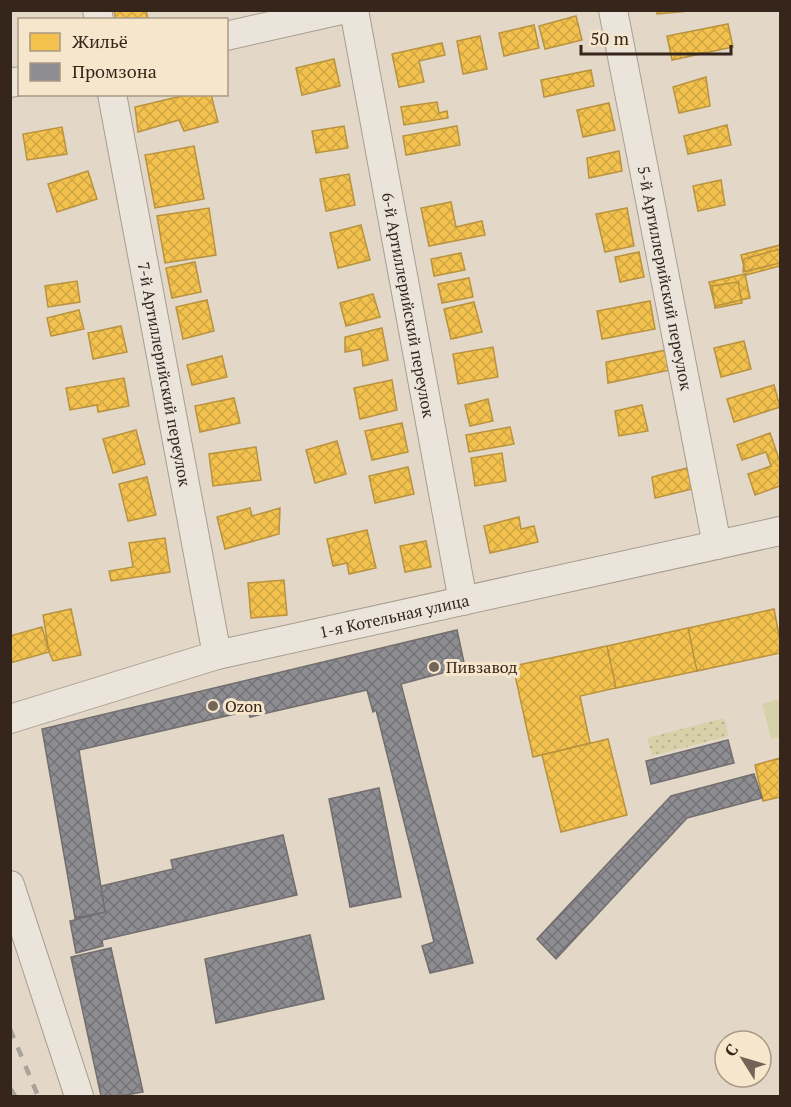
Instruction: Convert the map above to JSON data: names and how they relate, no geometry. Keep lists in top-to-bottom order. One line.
{"streets":{"street":["5-й Артиллерийский переулок","6-й Артиллерийский переулок","7-й Артиллерийский переулок","1-я Котельная улица"]},"crossings":[["5-й Артиллерийский переулок","1-я Котельная улица"],["6-й Артиллерийский переулок","1-я Котельная улица"],["7-й Артиллерийский переулок","1-я Котельная улица"]],"places":["Пивзавод","Ozon"],"legend":["Жильё","Промзона"],"scale_bar":"50 m","north":"top left"}
